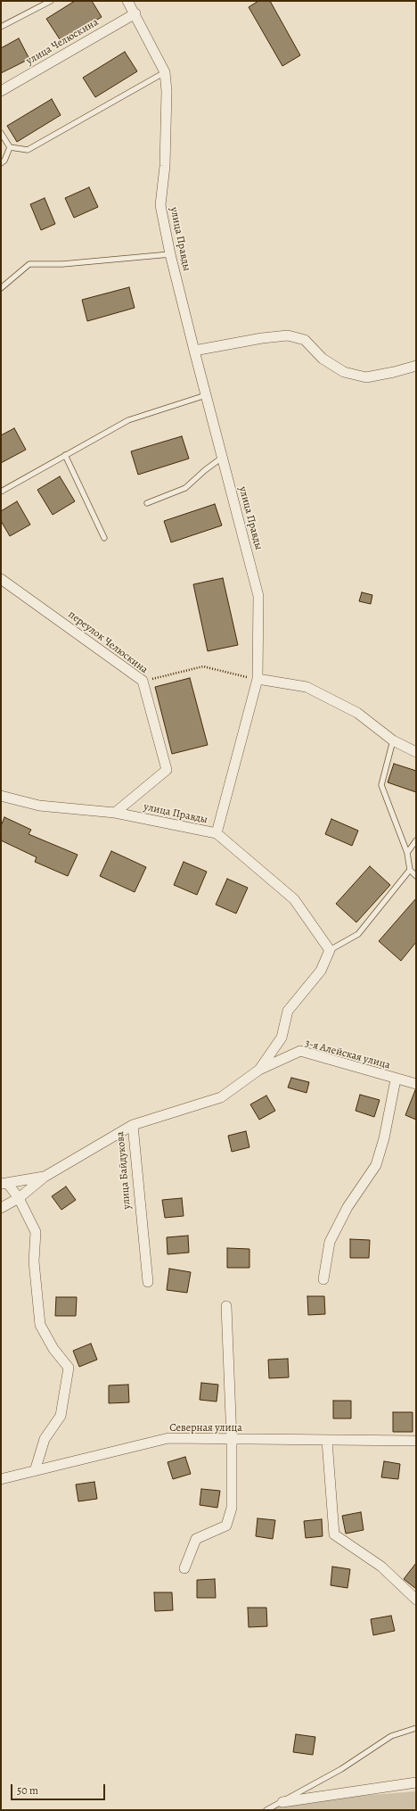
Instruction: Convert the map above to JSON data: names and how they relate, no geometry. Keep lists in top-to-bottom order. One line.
{"streets":{"street":["улица Челюскина","улица Правды","переулок Челюскина","3-я Алейская улица","улица Байдукова","Северная улица"]},"crossings":[["улица Челюскина","улица Правды"],["улица Правды","переулок Челюскина"]],"scale_bar":"50 m"}
